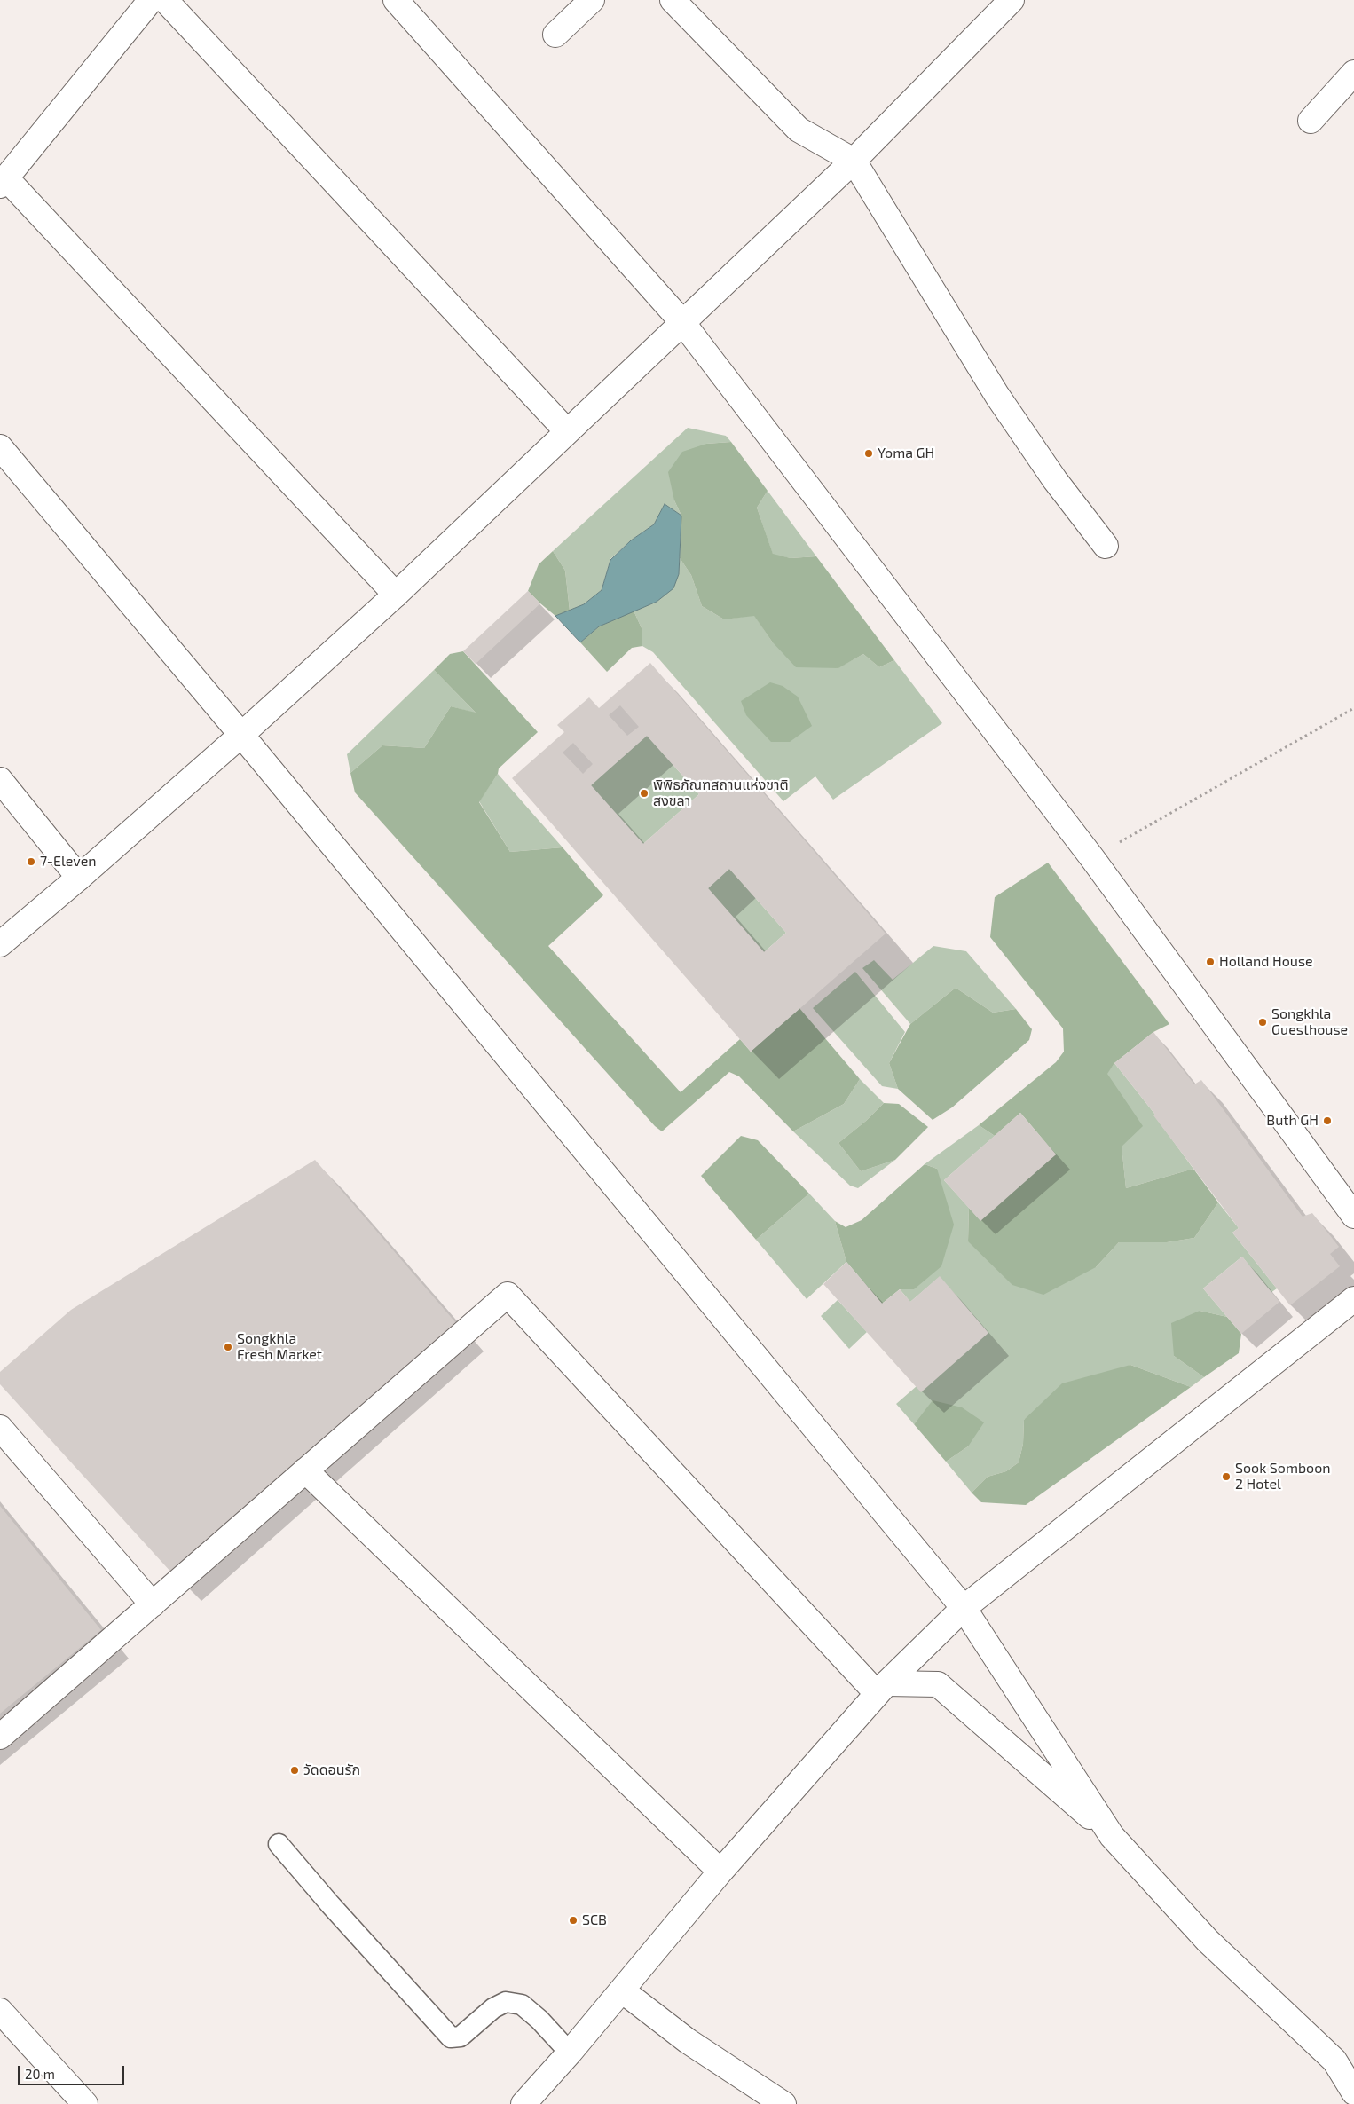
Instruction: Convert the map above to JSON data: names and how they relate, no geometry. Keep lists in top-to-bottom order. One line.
{"places":["Yoma GH","พิพิธภัณฑสถานแห่งชาติ สงขลา","7-Eleven","Holland House","Songkhla Guesthouse","Buth GH","Songkhla Fresh Market","Sook Somboon 2 Hotel","วัดดอนรัก","SCB"],"scale_bar":"20 m"}
